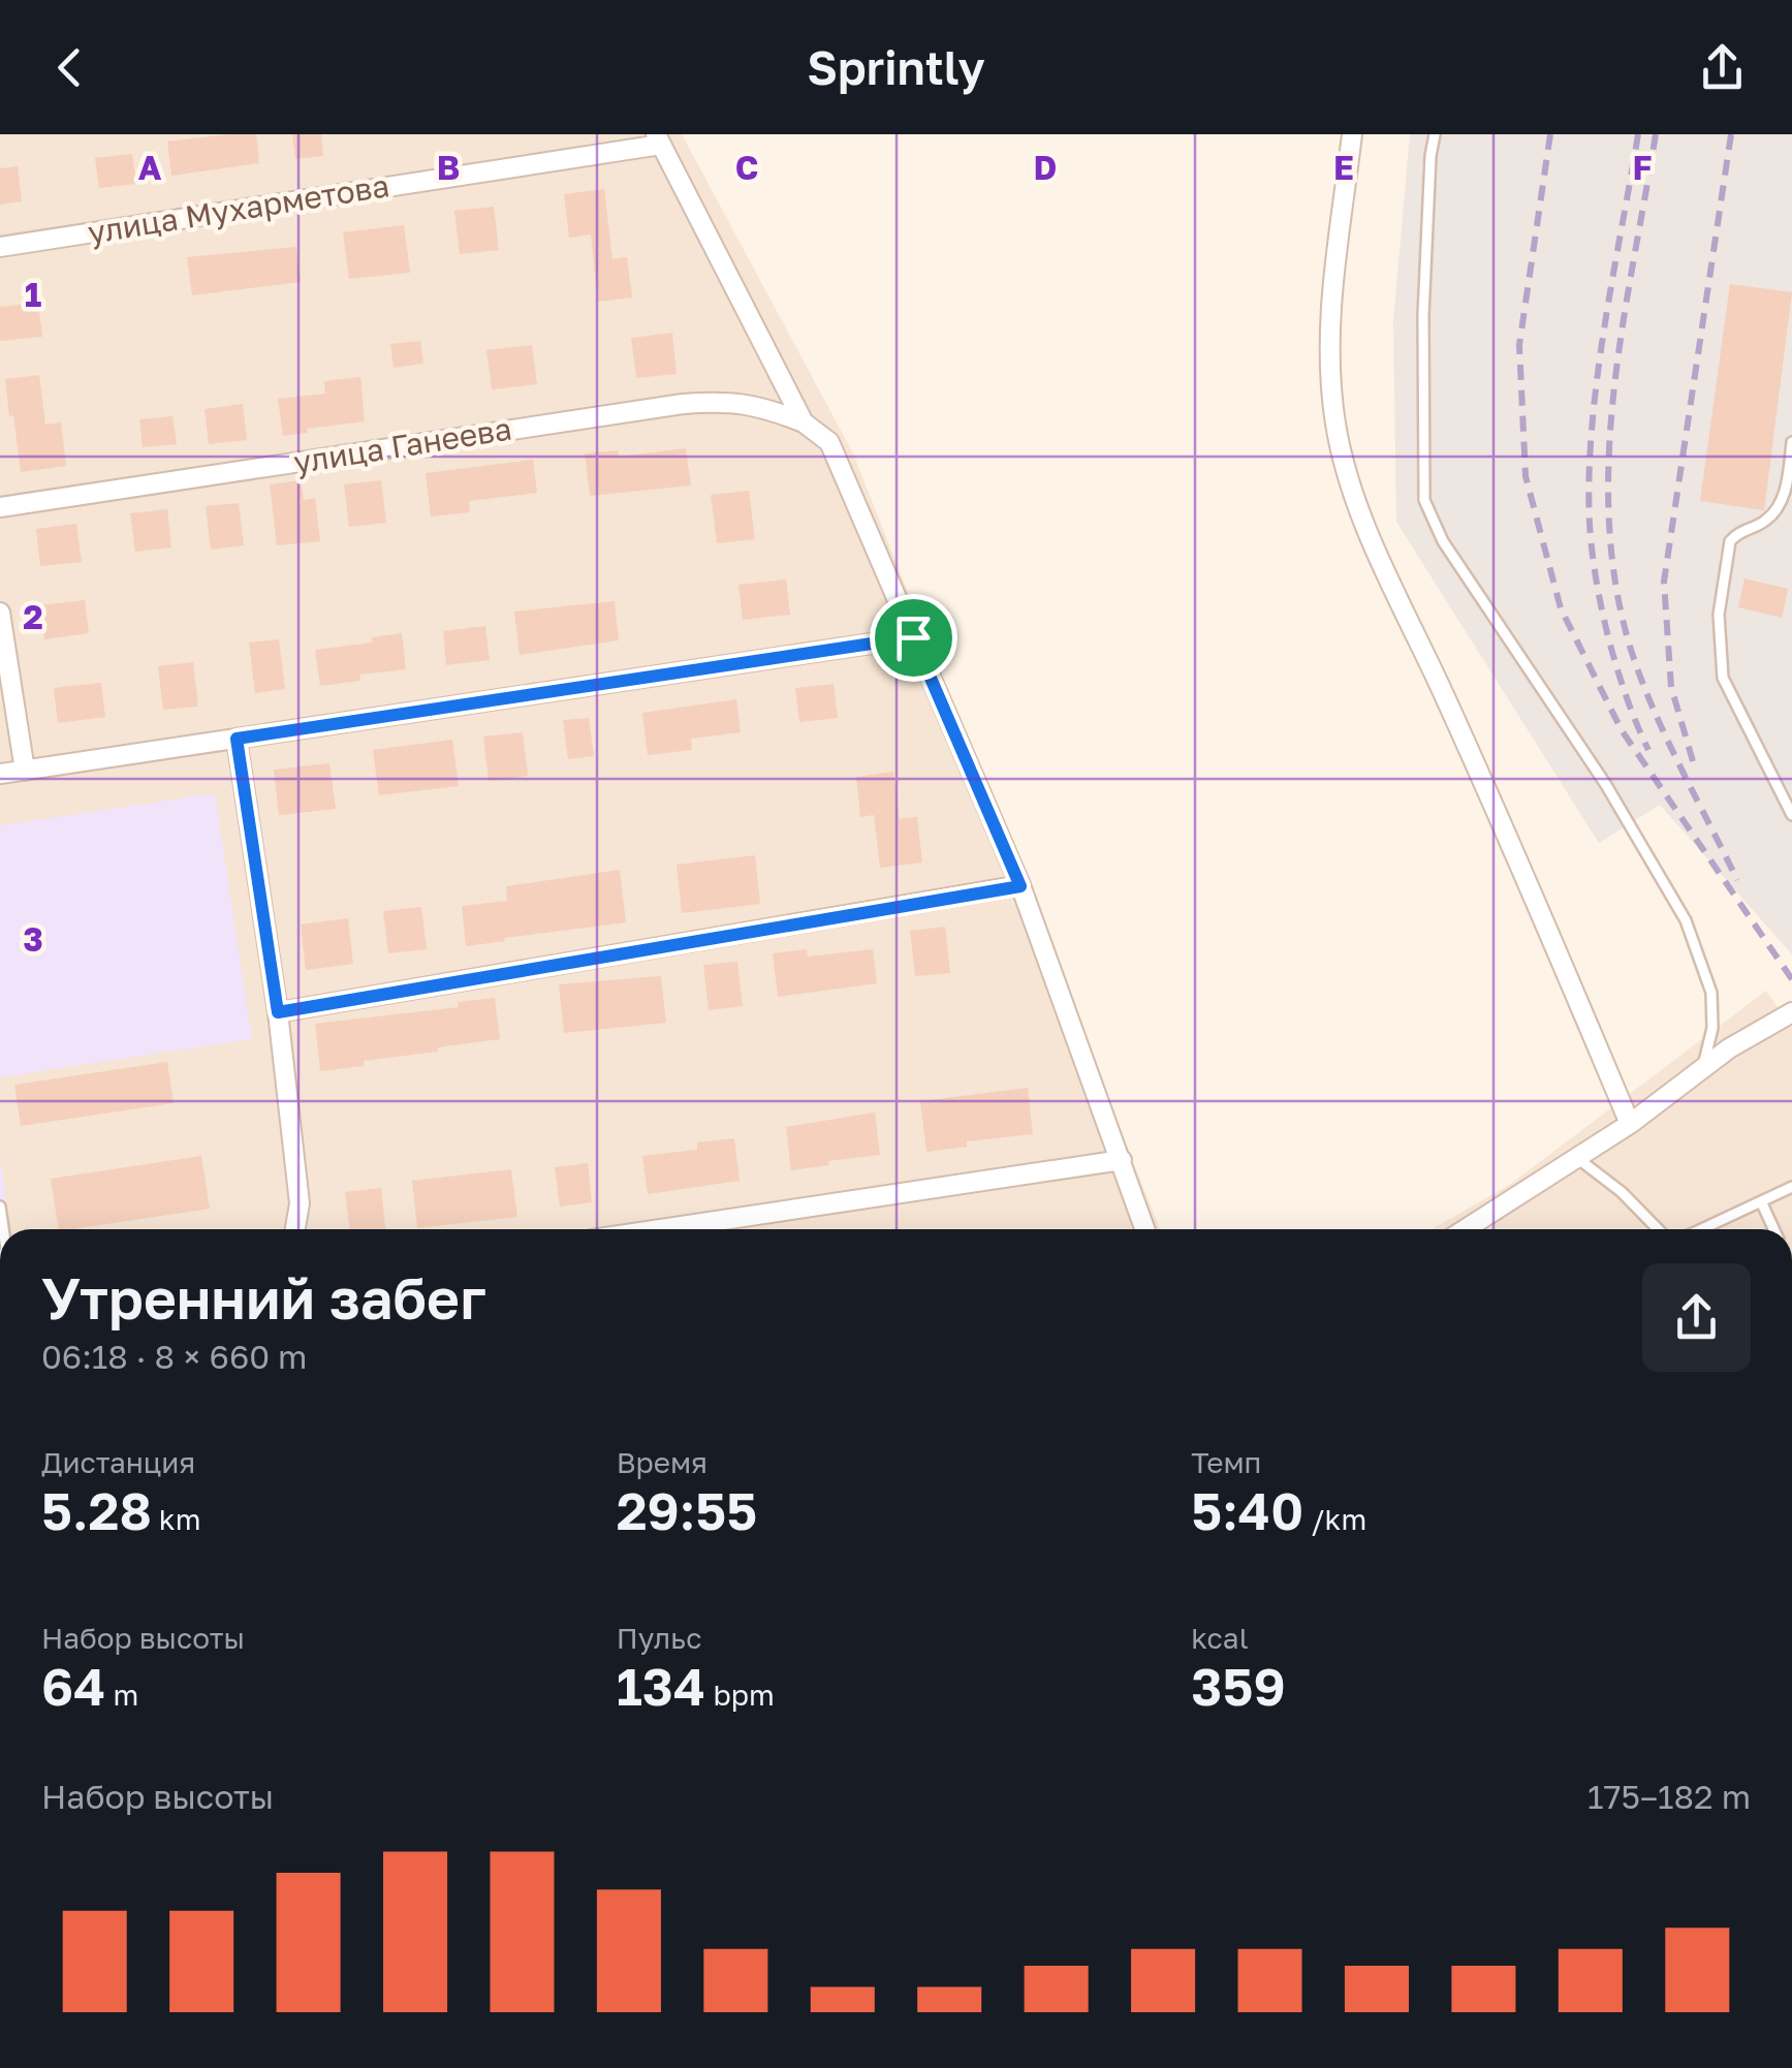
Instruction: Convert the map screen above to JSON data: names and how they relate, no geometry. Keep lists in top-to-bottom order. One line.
{"streets":{"street":["улица Мухарметова","улица Ганеева"]},"page":{"header":"Sprintly","heading":["Утренний забег","06:18 · 8 × 660 m"],"stats":[["Дистанция","5.28 km"],["Время","29:55"],["Темп","5:40 /km"],["Набор высоты","64 m"],["Пульс","134 bpm"],["kcal","359"]],"chart":["Набор высоты","175–182 m"]},"grid":{"columns":["A","B","C","D","E","F"],"rows":["1","2","3"]}}
